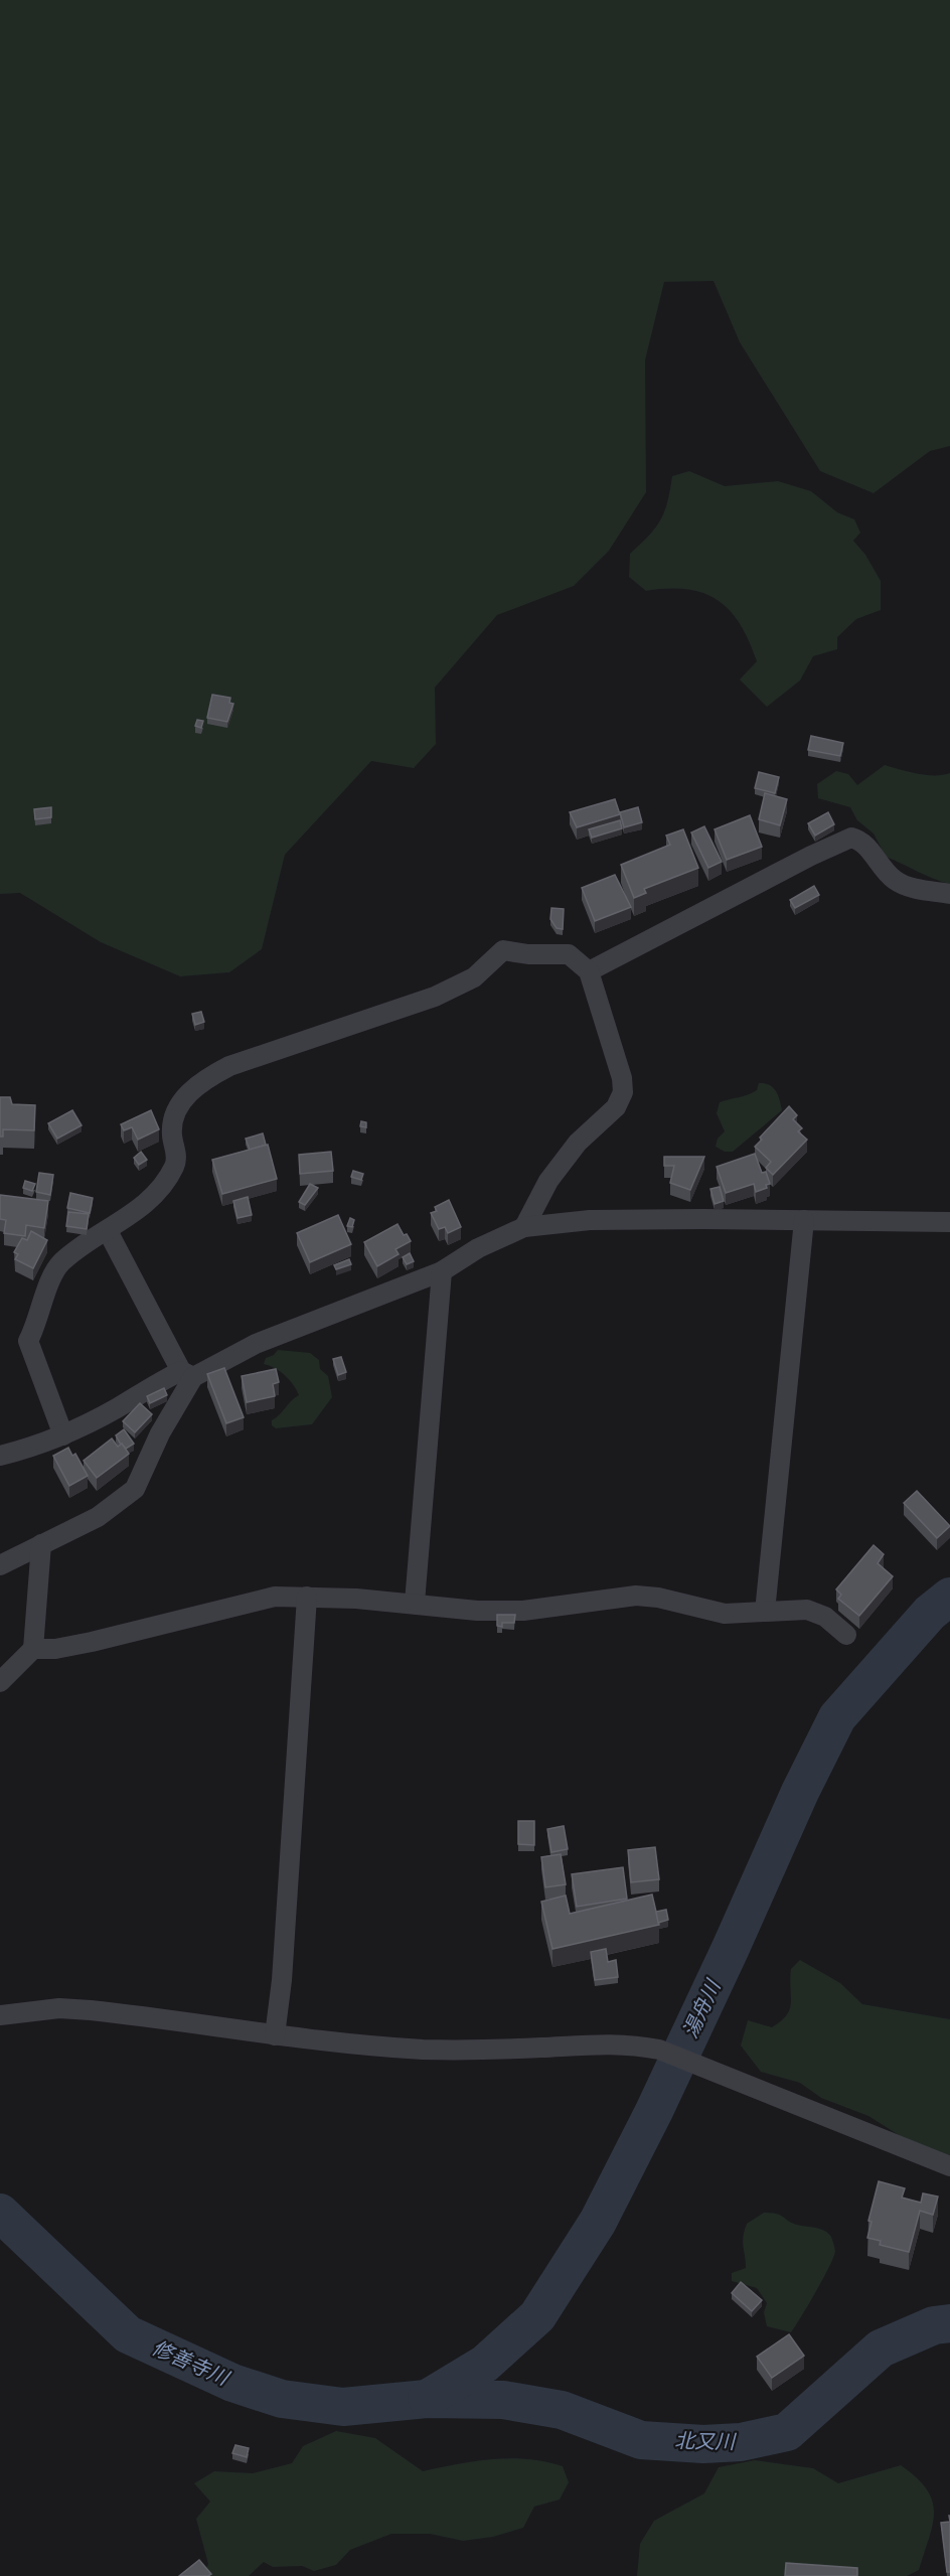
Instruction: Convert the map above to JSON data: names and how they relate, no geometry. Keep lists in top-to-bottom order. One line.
{"water":["湯舟川","修善寺川","北又川"]}
